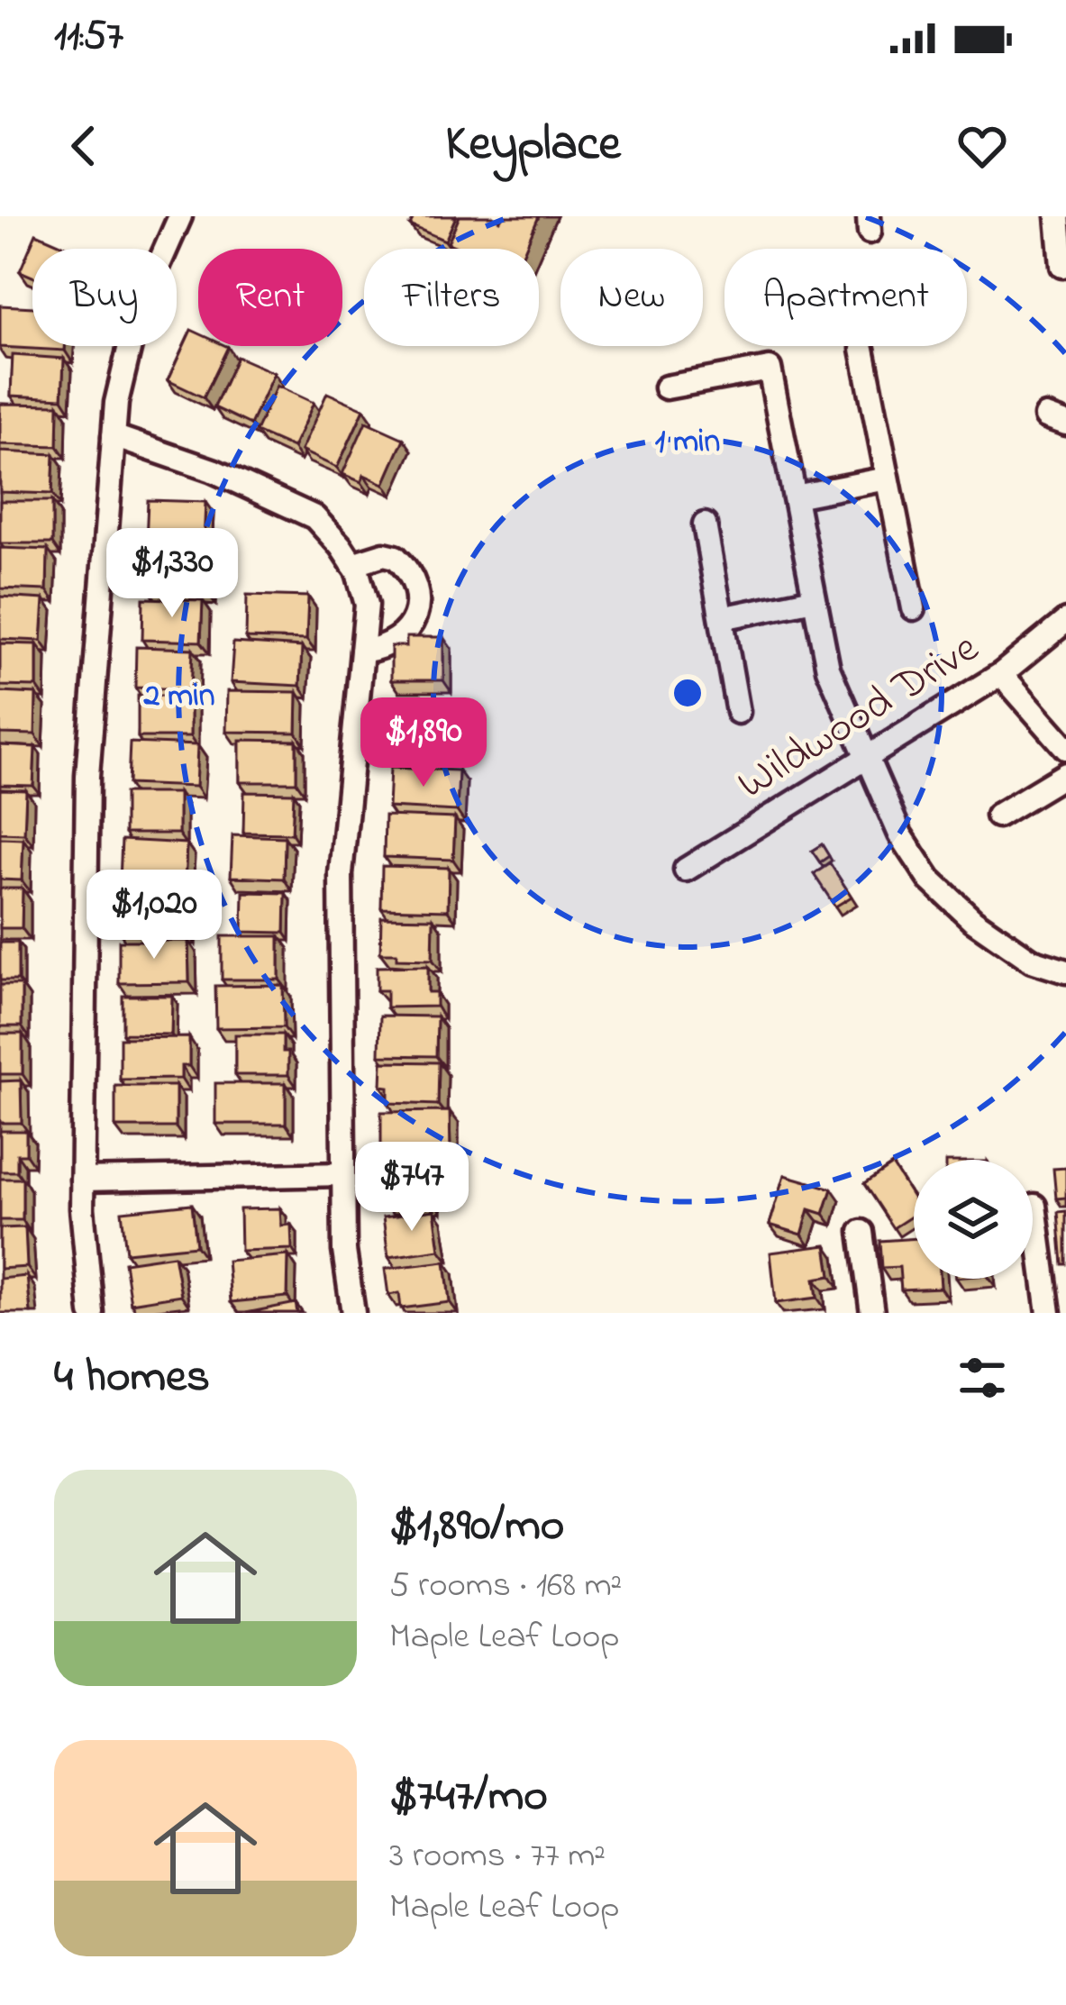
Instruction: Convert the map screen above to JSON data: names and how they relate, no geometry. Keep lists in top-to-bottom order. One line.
{"streets":{"street":["Wildwood Drive"]},"page":{"status":"11:57","header":"Keyplace","chip":["Buy","Rent","Filters","New","Apartment"],"price":["$1,330","$1,890","$1,020","$747"],"heading":"4 homes","list":[{"name":"$1,890/mo","note":"5 rooms · 168 m² · Maple Leaf Loop"},{"name":"$747/mo","note":"3 rooms · 77 m² · Maple Leaf Loop"}]},"rings":["1 min","2 min"]}
